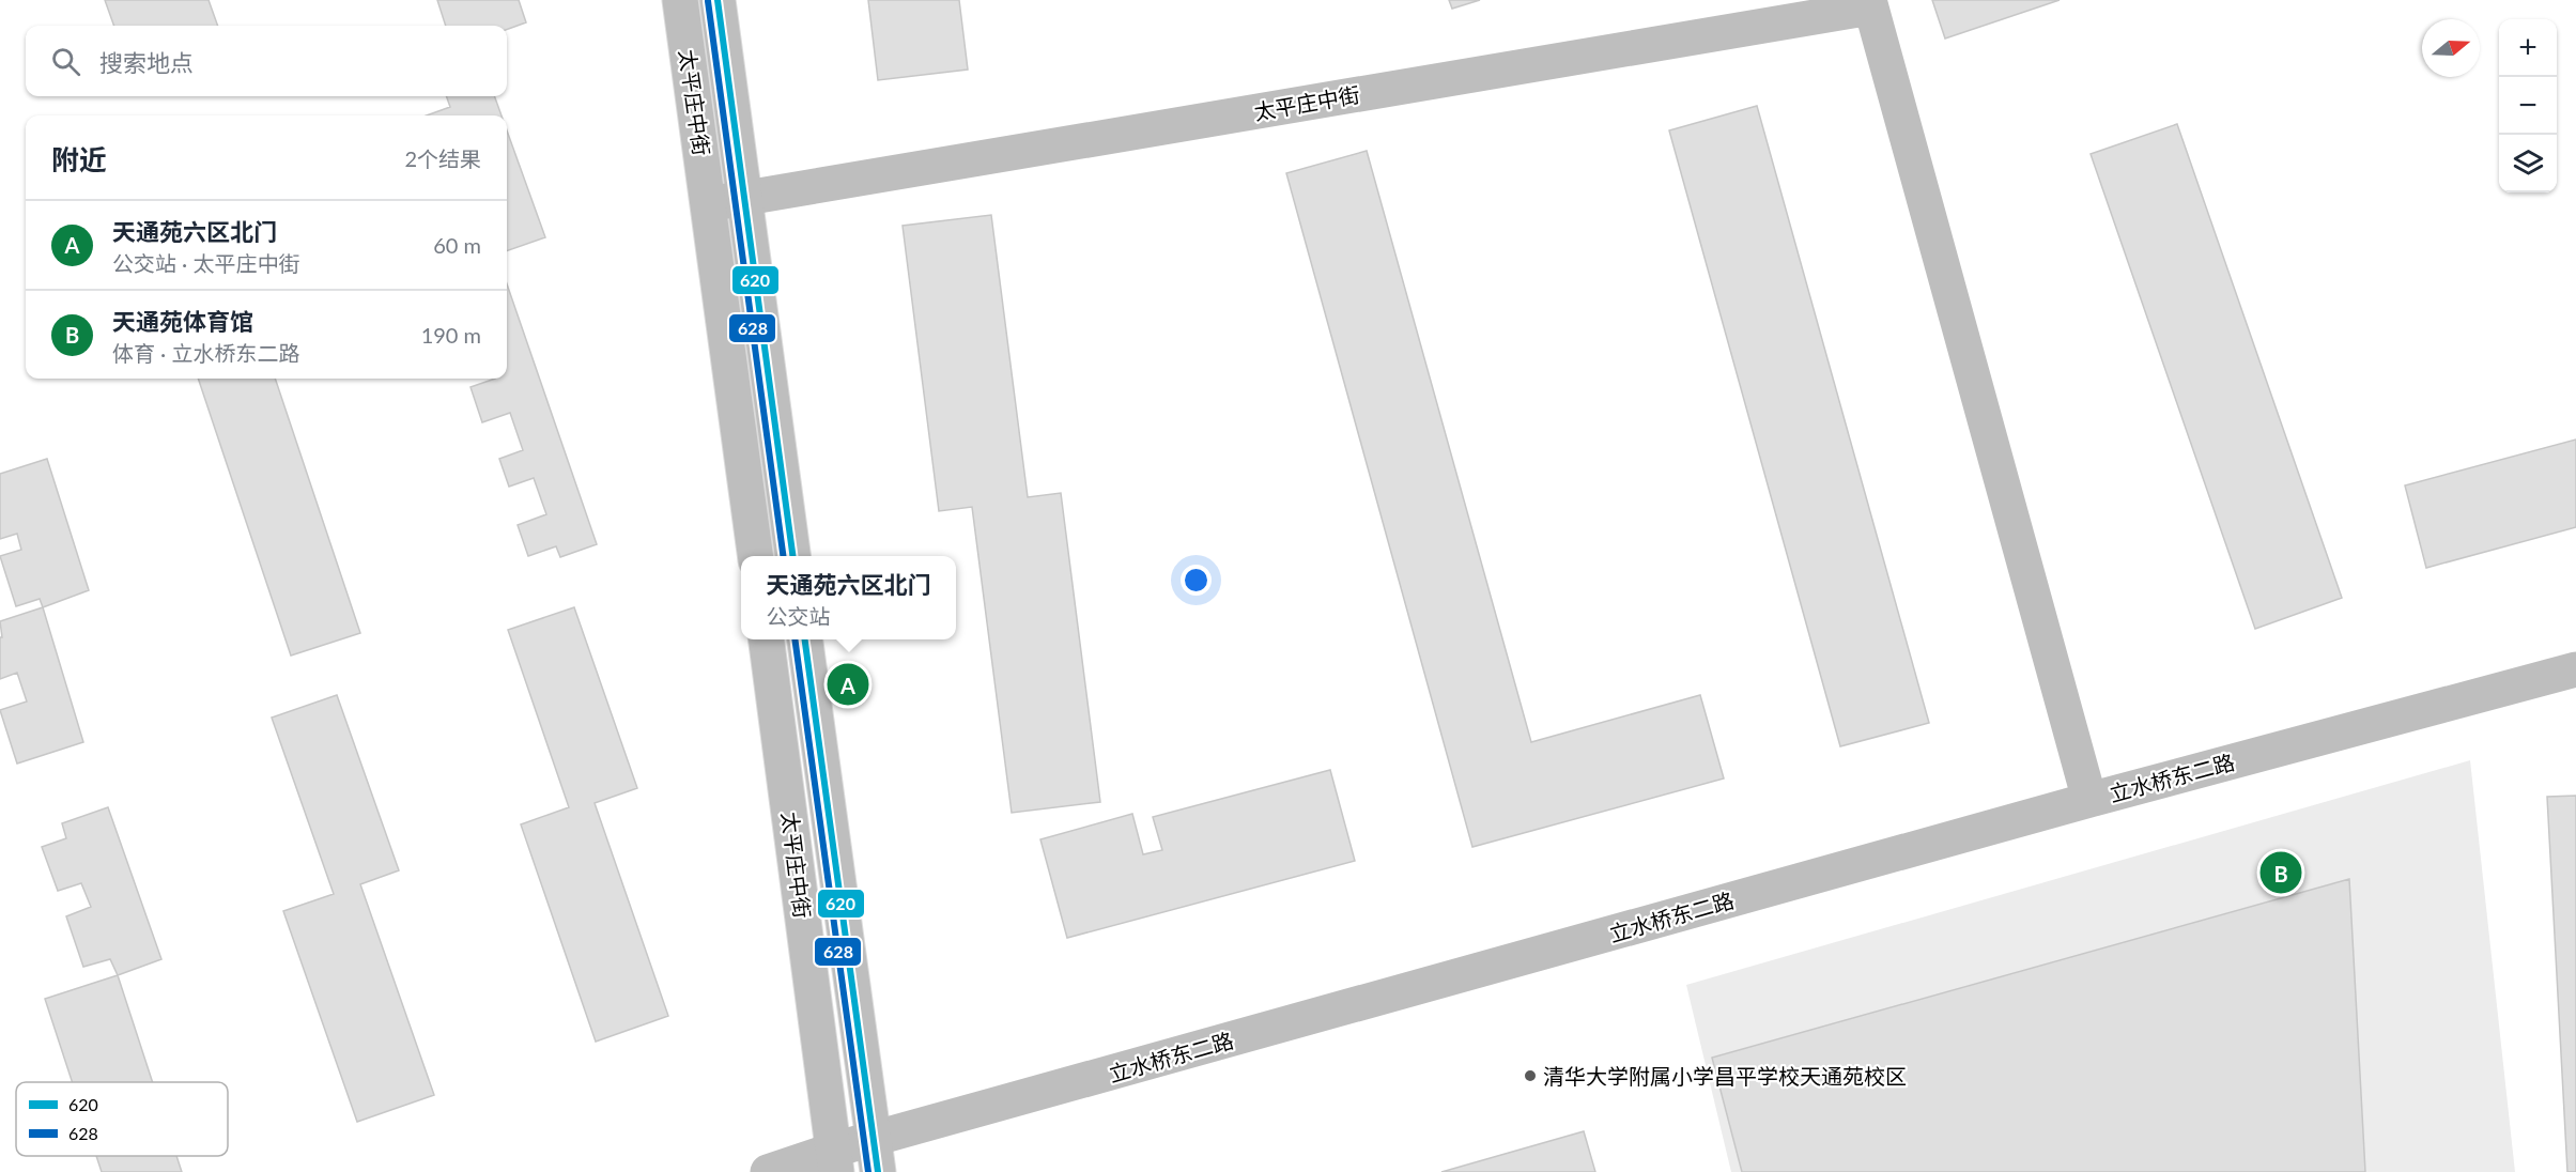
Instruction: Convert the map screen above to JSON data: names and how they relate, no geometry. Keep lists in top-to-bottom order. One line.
{"streets":{"street":["太平庄中街","立水桥东二路"]},"crossings":[["太平庄中街","立水桥东二路"]],"places":["清华大学附属小学昌平学校天通苑校区"],"lines":["transit line 620","transit line 628"],"legend":["620","628"],"north":"right","page":{"map_buttons":["+","−"],"search":"搜索地点","heading":["附近","2个结果"],"list":[{"mark":"A","name":"天通苑六区北门","note":"公交站 · 太平庄中街","value":"60 m"},{"mark":"B","name":"天通苑体育馆","note":"体育 · 立水桥东二路","value":"190 m"}],"popup":["天通苑六区北门","公交站"],"pins":["A","B"]}}
